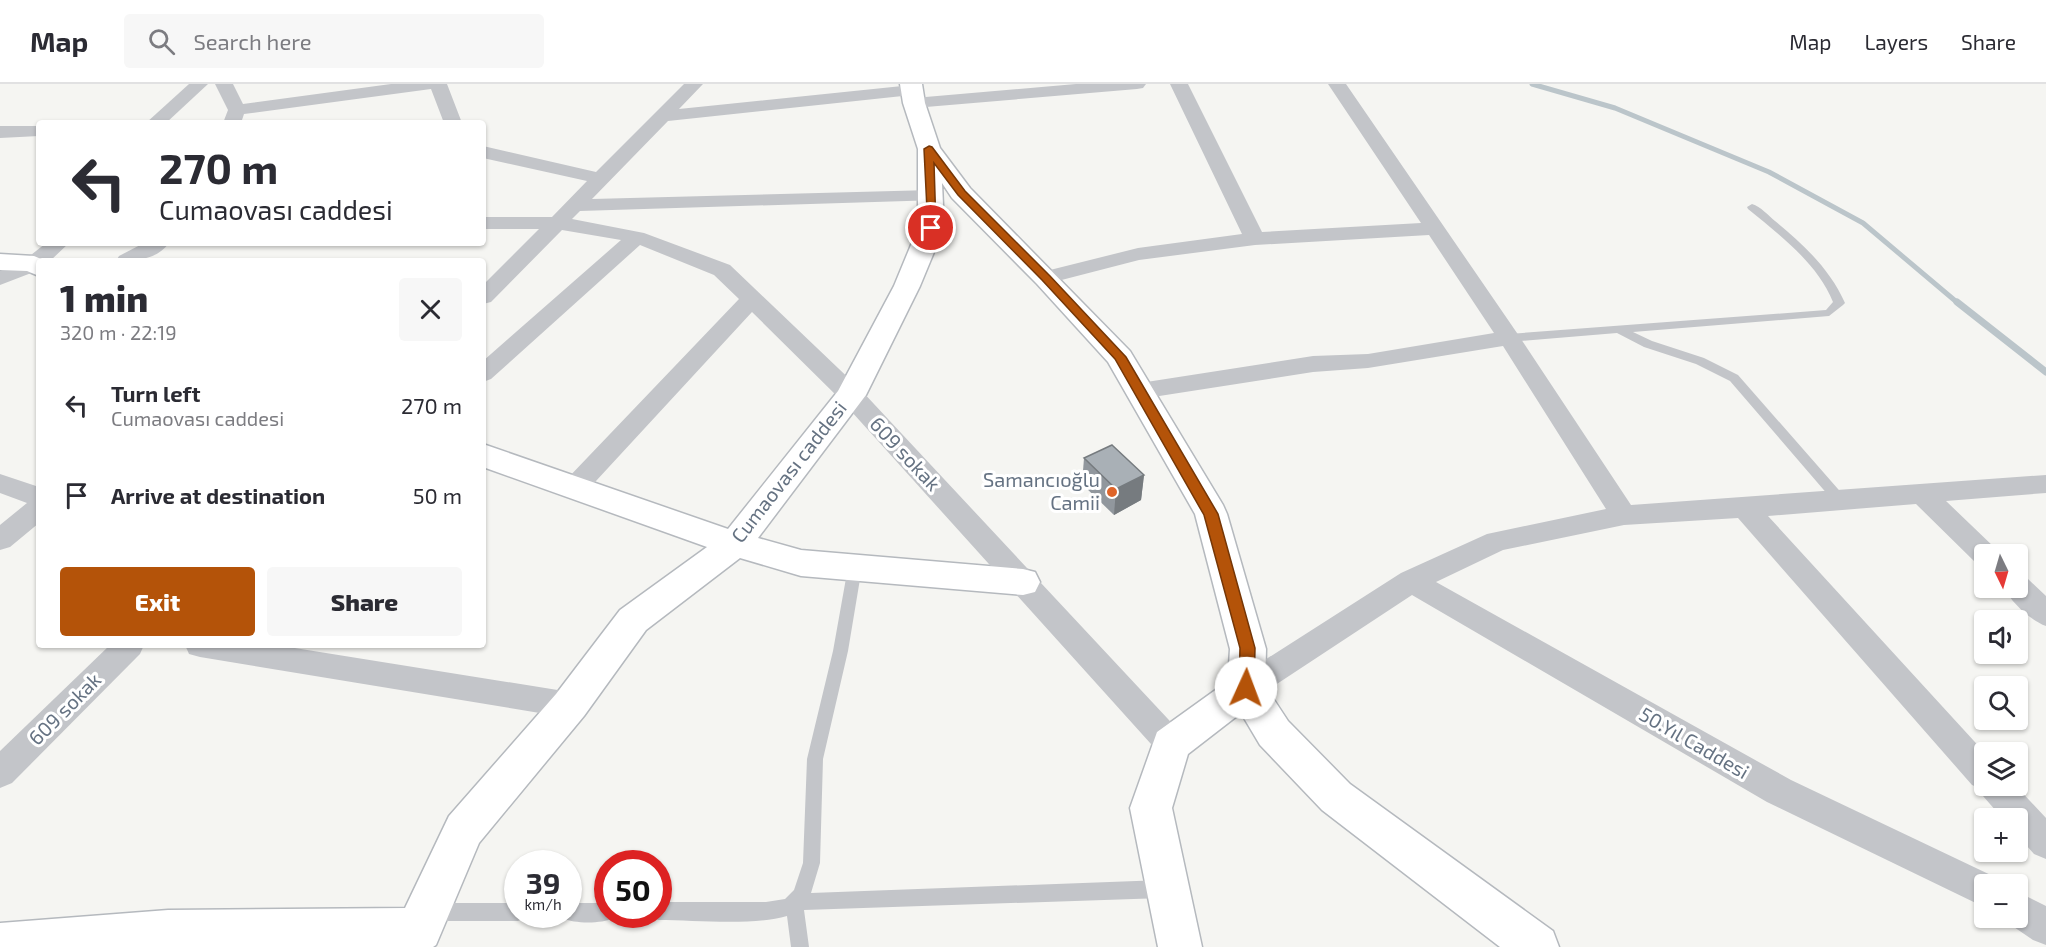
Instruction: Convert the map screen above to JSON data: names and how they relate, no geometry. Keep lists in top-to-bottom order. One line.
{"streets":{"main road":["Cumaovası caddesi"],"street":["609 sokak","50.Yıl Caddesi"]},"crossings":[["609 sokak","Cumaovası caddesi"]],"places":["Samancıoğlu Camii"],"north":"bottom","page":{"header":"Map","search":"Search here","nav":["Map","Layers","Share"],"turn":["270 m","Cumaovası caddesi"],"heading":["1 min","320 m · 22:19"],"list":[{"name":"Turn left","note":"Cumaovası caddesi","value":"270 m"},{"name":"Arrive at destination","value":"50 m"}],"map_buttons":["+","−"],"buttons":["Exit","Share"],"speed":"39 km/h","limit":"50"}}
